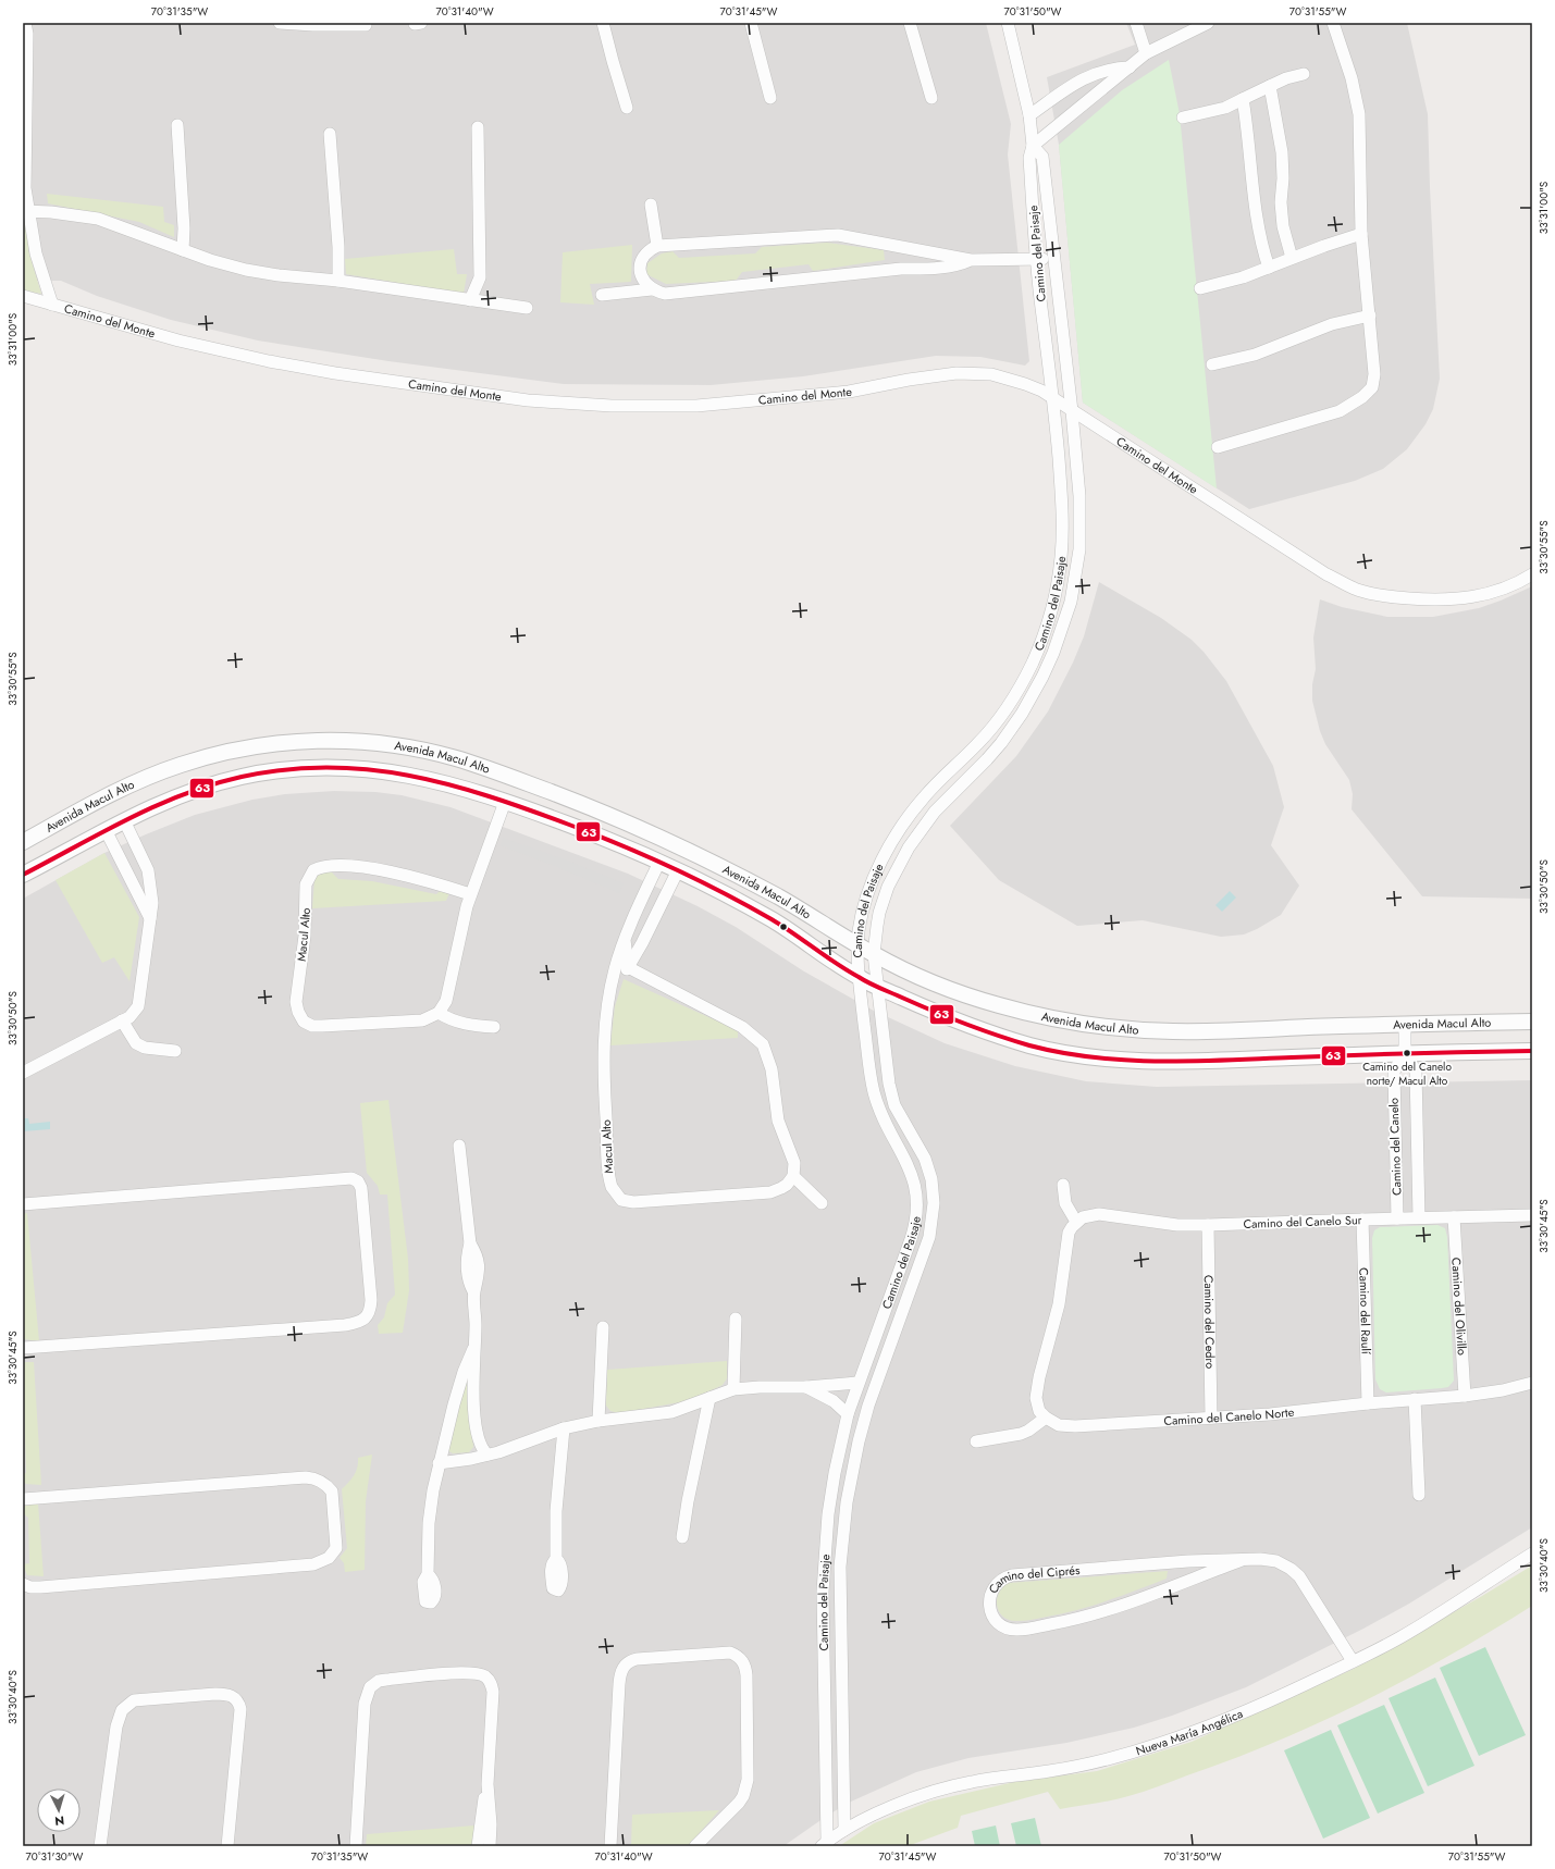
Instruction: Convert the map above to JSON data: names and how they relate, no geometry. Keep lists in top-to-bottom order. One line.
{"streets":{"street":["Camino del Paisaje","Camino del Monte","Avenida Macul Alto","Macul Alto","Camino del Canelo","Camino del Canelo Sur","Camino del Olivillo","Camino del Raulí","Camino del Cedro","Camino del Canelo Norte","Camino del Ciprés","Nueva María Angélica"]},"crossings":[["Camino del Paisaje","Camino del Monte"],["Camino del Paisaje","Avenida Macul Alto"],["Camino del Paisaje","Nueva María Angélica"],["Avenida Macul Alto","Macul Alto"],["Avenida Macul Alto","Camino del Canelo"],["Camino del Canelo","Camino del Canelo Sur"],["Camino del Canelo Sur","Camino del Olivillo"],["Camino del Canelo Sur","Camino del Raulí"],["Camino del Canelo Sur","Camino del Cedro"],["Camino del Olivillo","Camino del Canelo Norte"],["Camino del Raulí","Camino del Canelo Norte"],["Camino del Cedro","Camino del Canelo Norte"],["Camino del Ciprés","Nueva María Angélica"]],"places":["Camino del Canelo norte/ Macul Alto"],"lines":["transit line 63"],"north":"bottom","coordinates":["70°31'35\"W","70°31'40\"W","70°31'45\"W","70°31'50\"W","70°31'55\"W","33°31'00\"S","33°30'55\"S","33°30'50\"S","33°30'45\"S","33°30'40\"S","70°31'30\"W"]}
